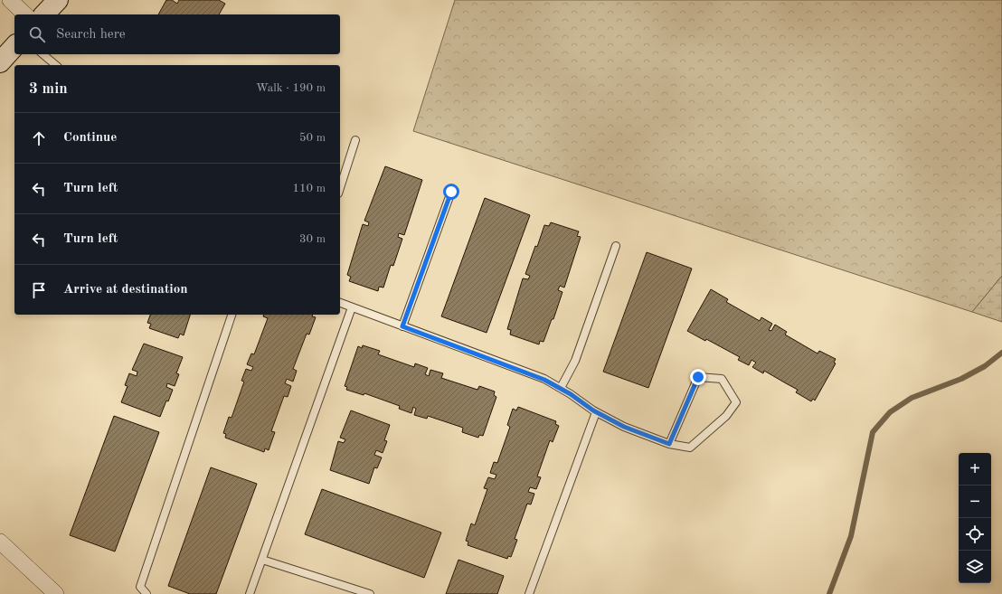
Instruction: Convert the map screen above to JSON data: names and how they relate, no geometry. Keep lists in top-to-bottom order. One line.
{"page":{"search":"Search here","heading":["3 min","Walk · 190 m"],"list":[["Continue","50 m"],["Turn left","110 m"],["Turn left","30 m"],"Arrive at destination"],"map_buttons":["+","−"]}}
